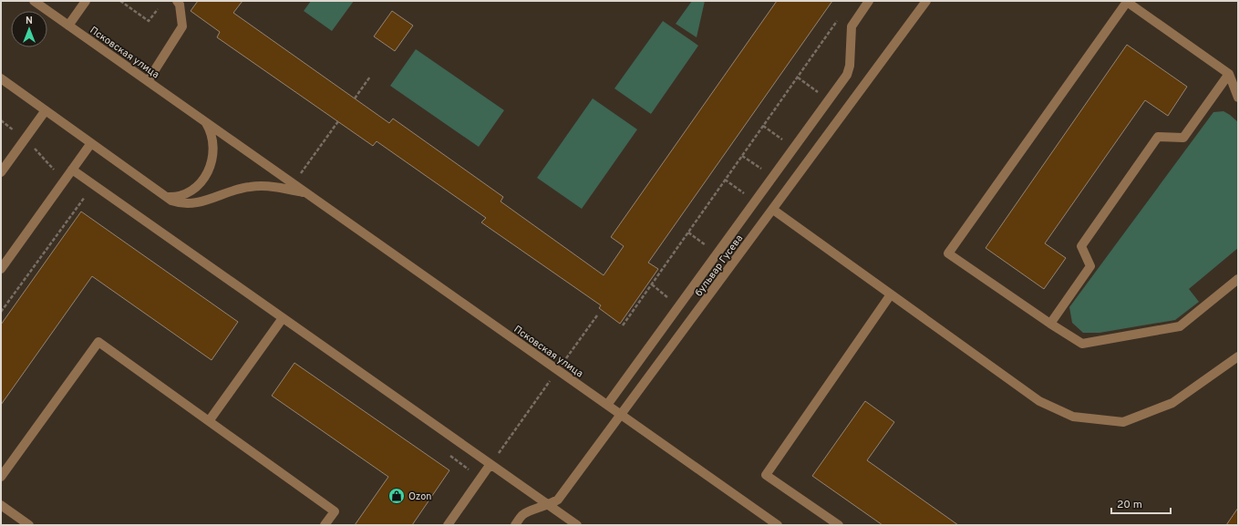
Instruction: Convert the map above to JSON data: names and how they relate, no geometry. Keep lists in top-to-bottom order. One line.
{"streets":{"street":["Псковская улица","бульвар Гусева"]},"crossings":[["Псковская улица","бульвар Гусева"]],"places":{"shop":["Ozon"]},"scale_bar":"20 m","north":"top"}
